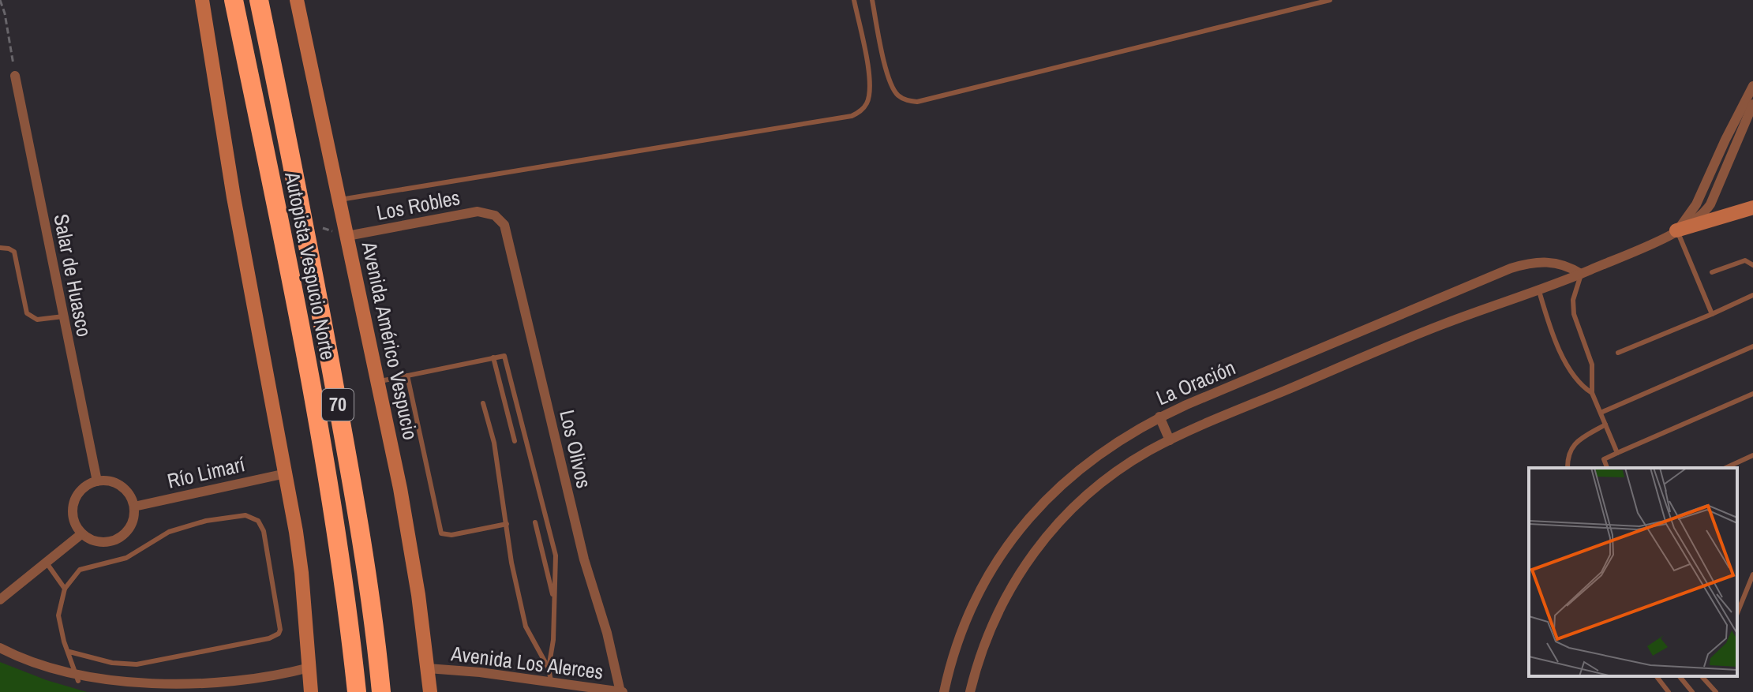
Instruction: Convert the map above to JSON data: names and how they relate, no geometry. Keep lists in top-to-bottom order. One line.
{"streets":{"highway":["Autopista Vespucio Norte","70"],"main road":["Avenida Américo Vespucio"],"street":["Los Robles","Salar de Huasco","La Oración","Los Olivos","Río Limarí","Avenida Los Alerces"]},"crossings":[["Los Robles","Avenida Américo Vespucio"],["Los Robles","Los Olivos"],["Salar de Huasco","Río Limarí"],["Avenida Américo Vespucio","Avenida Los Alerces"],["Los Olivos","Avenida Los Alerces"]]}
